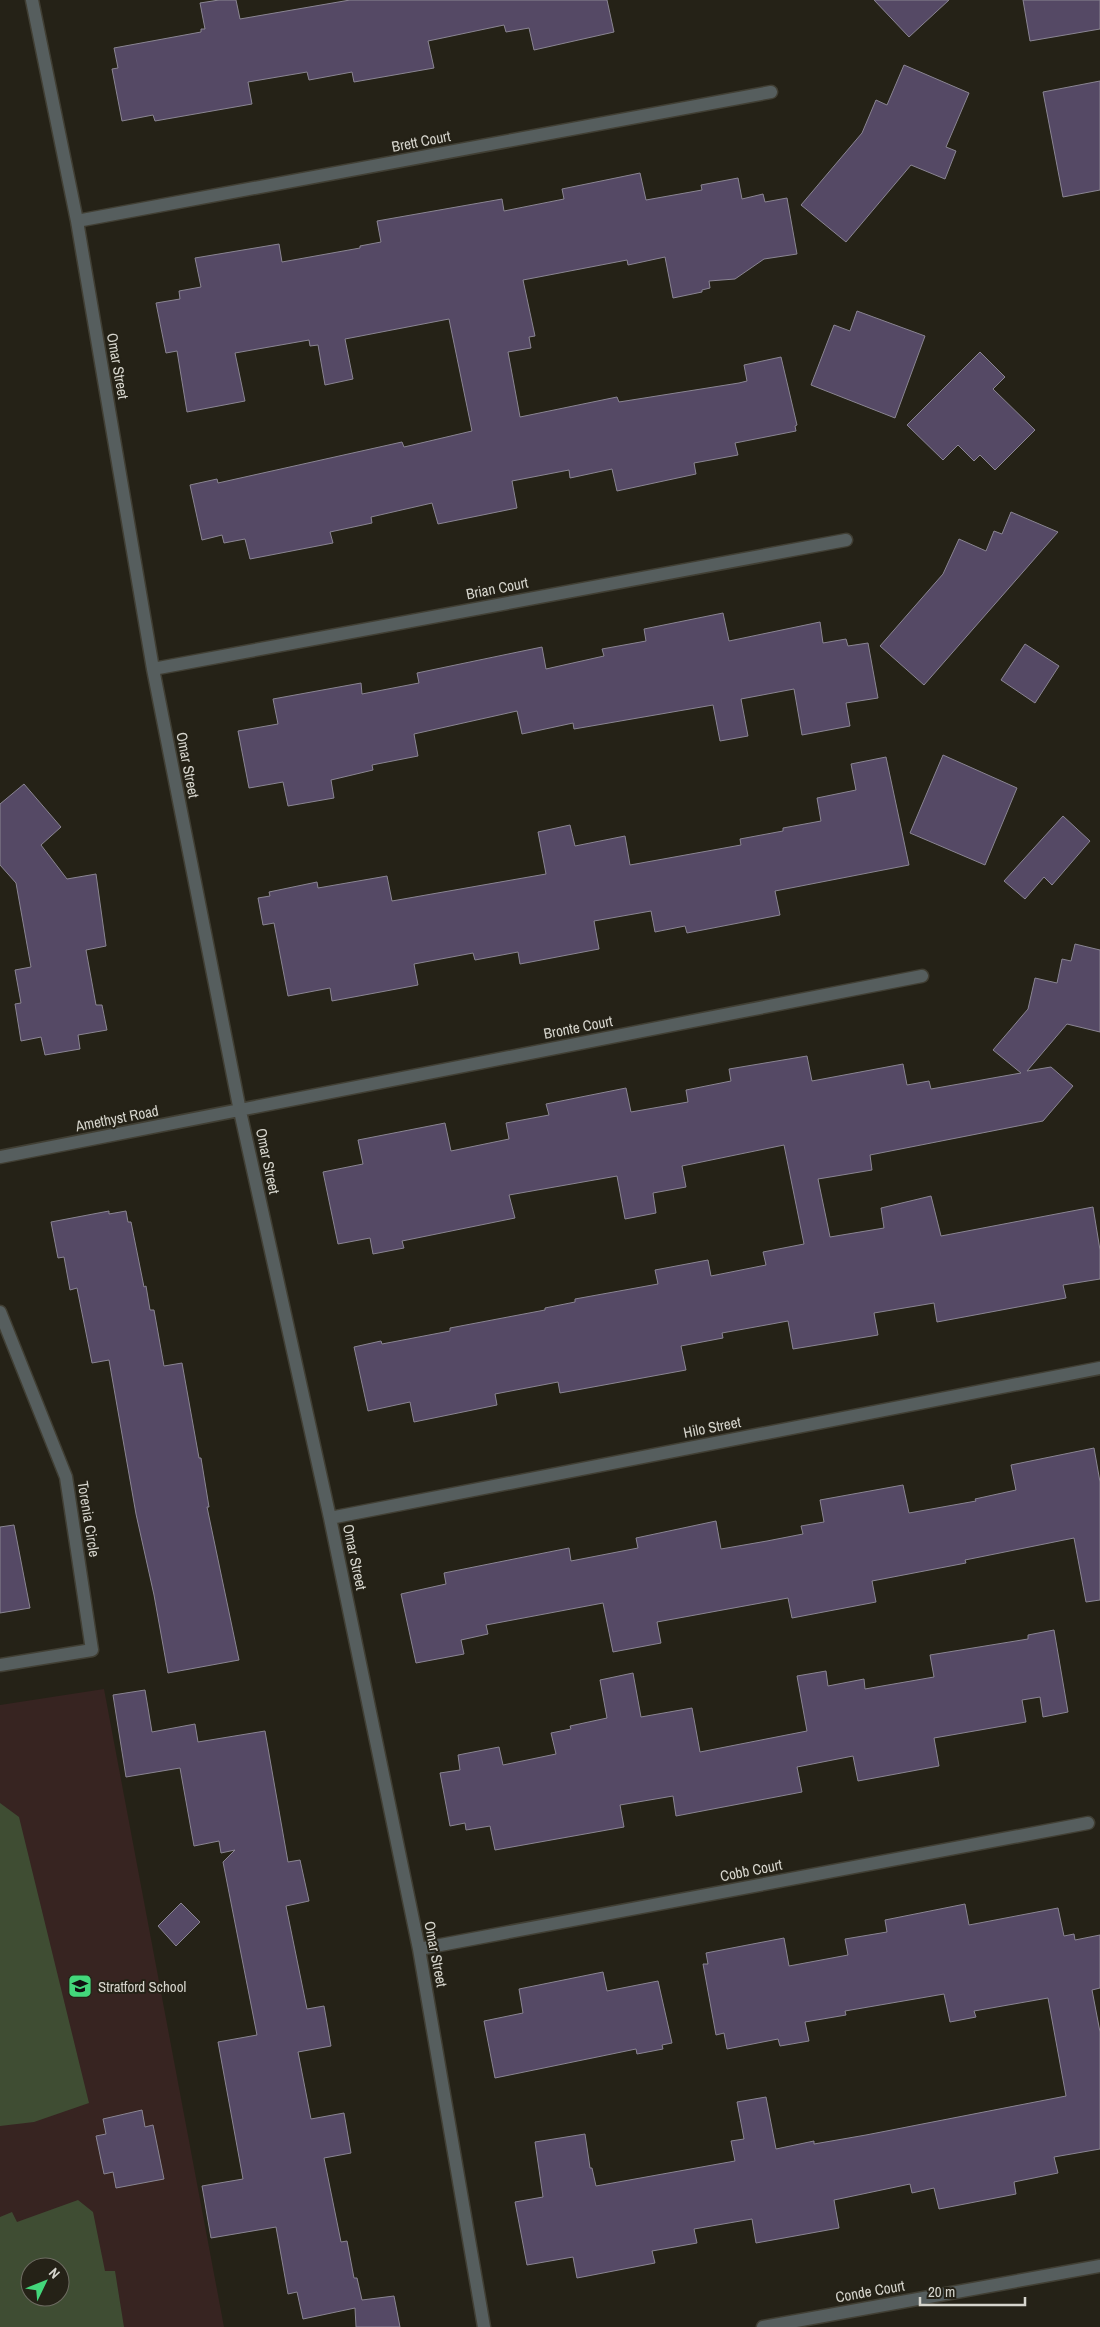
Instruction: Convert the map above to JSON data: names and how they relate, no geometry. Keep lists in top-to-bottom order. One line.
{"streets":{"street":["Brett Court","Omar Street","Brian Court","Bronte Court","Amethyst Road","Hilo Street","Torenia Circle","Cobb Court","Conde Court"]},"crossings":[["Brett Court","Omar Street"],["Omar Street","Brian Court"],["Omar Street","Bronte Court"],["Omar Street","Amethyst Road"],["Omar Street","Hilo Street"],["Omar Street","Cobb Court"],["Bronte Court","Amethyst Road"]],"places":{"school or university":["Stratford School"]},"scale_bar":"20 m","north":"top right"}
